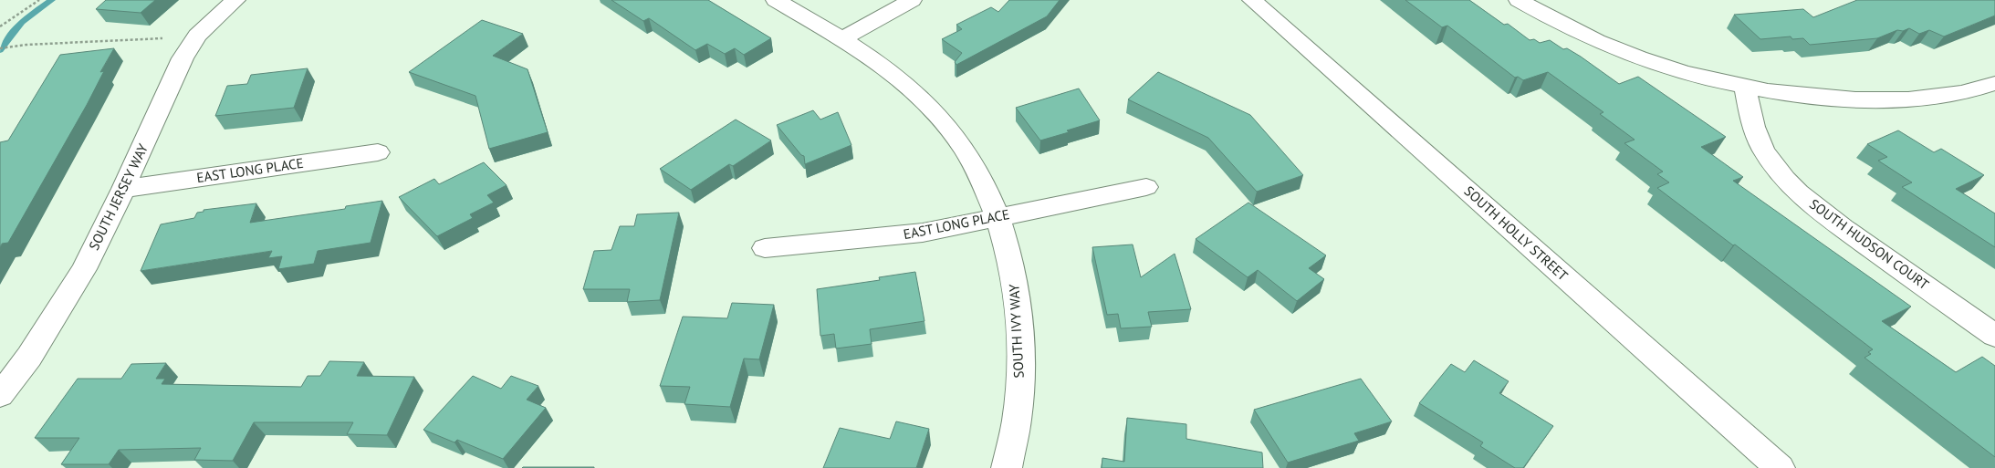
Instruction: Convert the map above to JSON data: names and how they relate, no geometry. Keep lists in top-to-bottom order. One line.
{"streets":{"street":["EAST LONG PLACE","SOUTH JERSEY WAY","SOUTH HOLLY STREET","SOUTH HUDSON COURT","SOUTH IVY WAY"]},"crossings":[["EAST LONG PLACE","SOUTH JERSEY WAY"],["EAST LONG PLACE","SOUTH IVY WAY"]]}
